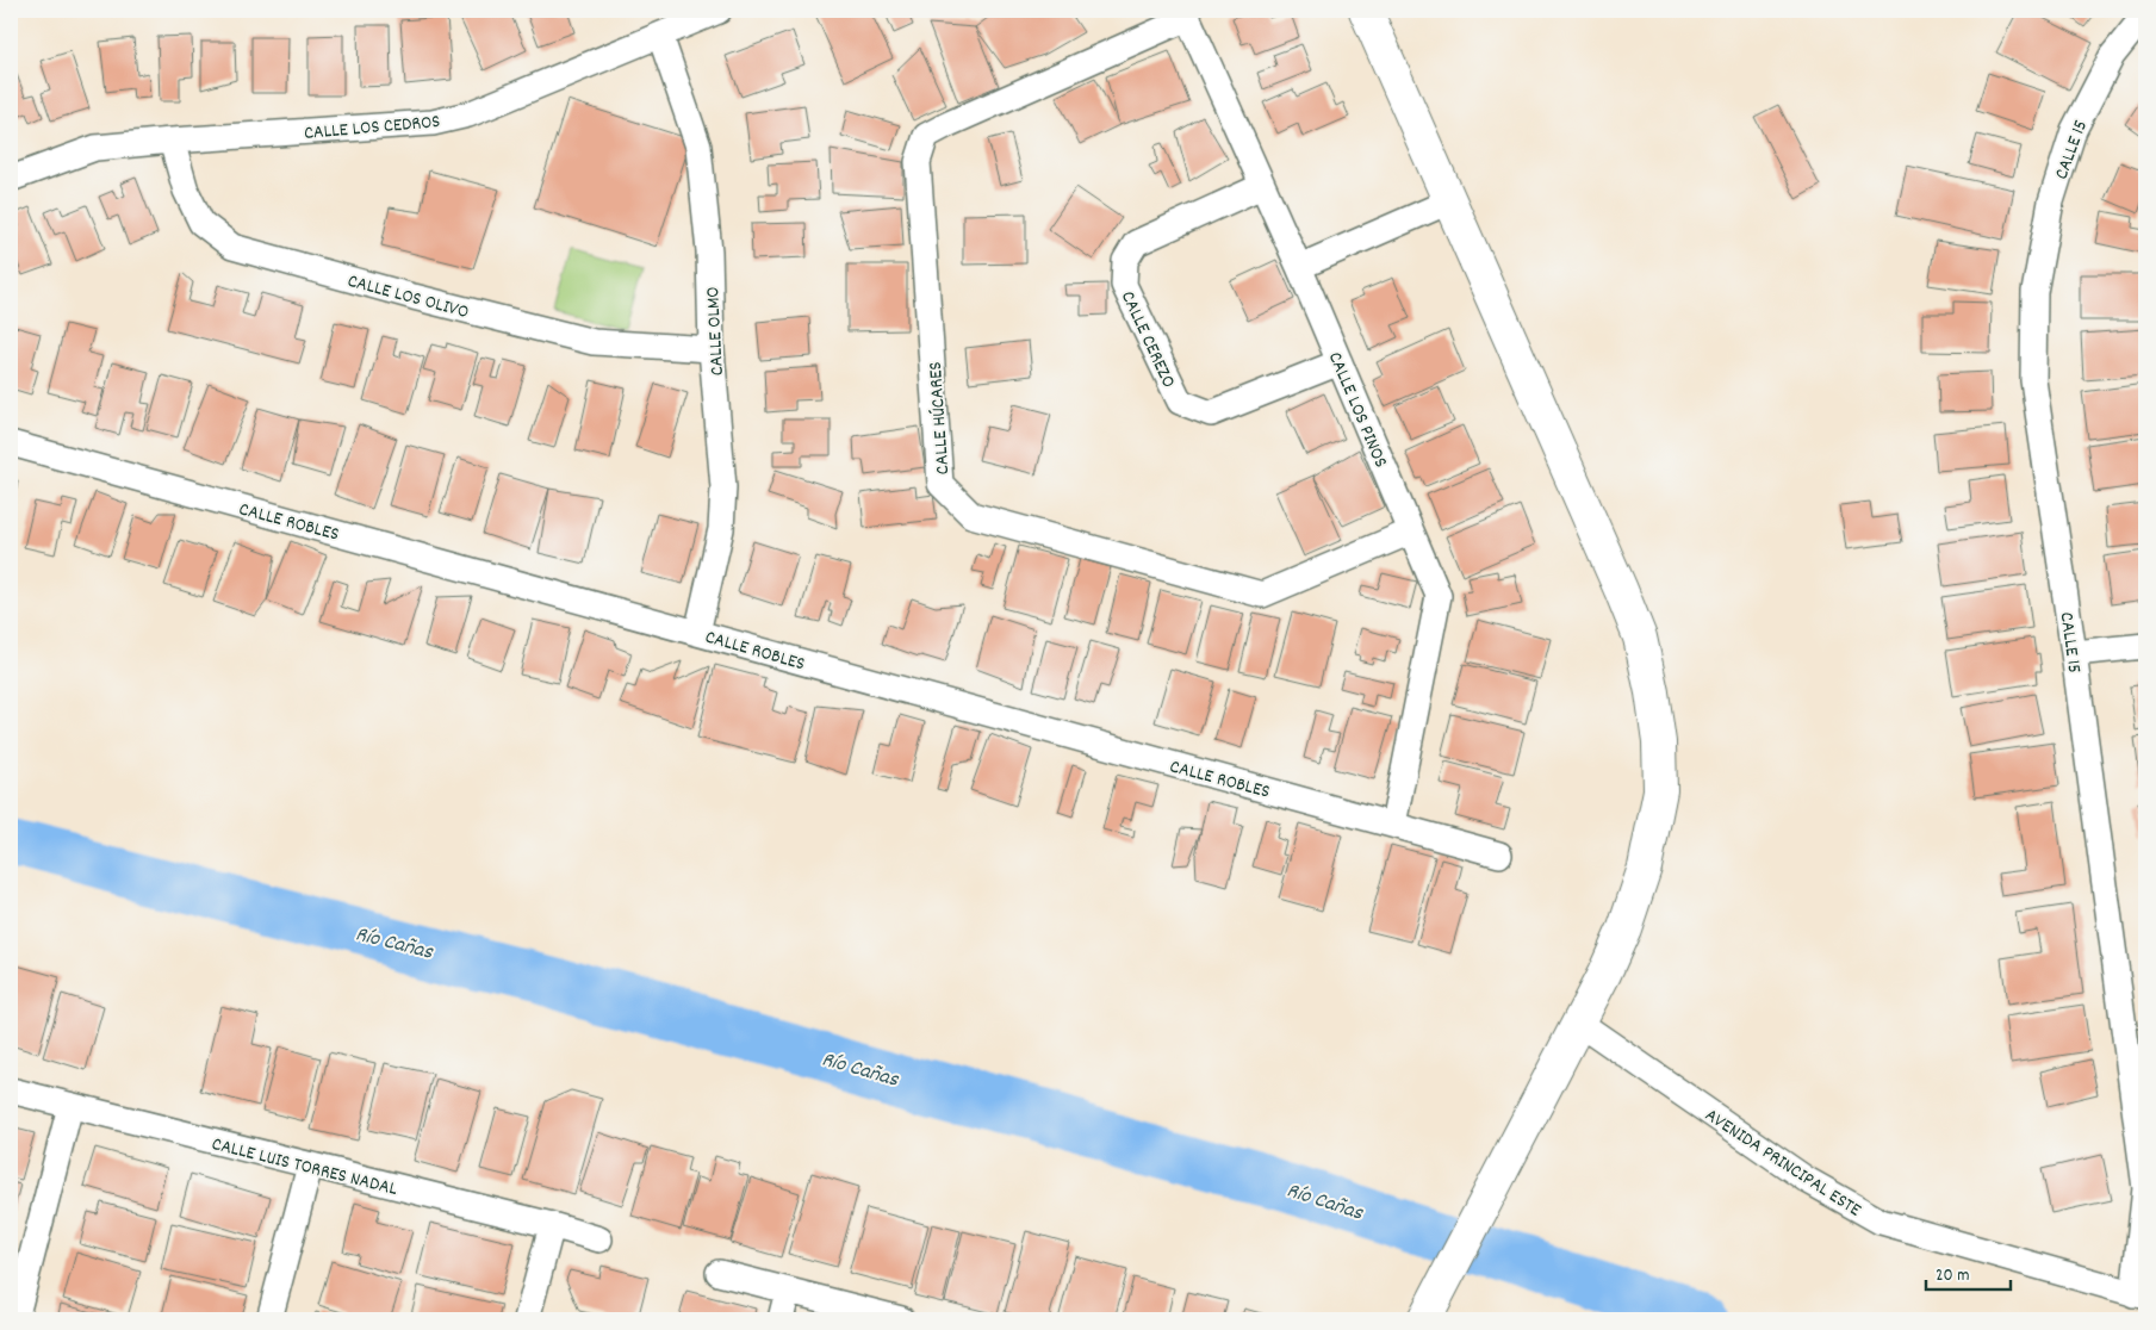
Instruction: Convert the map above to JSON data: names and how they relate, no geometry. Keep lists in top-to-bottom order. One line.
{"streets":{"street":["CALLE LOS CEDROS","CALLE 15","CALLE LOS OLIVO","CALLE OLMO","CALLE CEREZO","CALLE LOS PINOS","CALLE HÚCARES","CALLE ROBLES","AVENIDA PRINCIPAL ESTE","CALLE LUIS TORRES NADAL"]},"crossings":[["CALLE LOS CEDROS","CALLE LOS OLIVO"],["CALLE LOS CEDROS","CALLE OLMO"],["CALLE 15","AVENIDA PRINCIPAL ESTE"],["CALLE LOS OLIVO","CALLE OLMO"],["CALLE OLMO","CALLE ROBLES"],["CALLE CEREZO","CALLE LOS PINOS"],["CALLE LOS PINOS","CALLE HÚCARES"],["CALLE LOS PINOS","CALLE ROBLES"]],"water":["Río Cañas"],"scale_bar":"20 m"}
